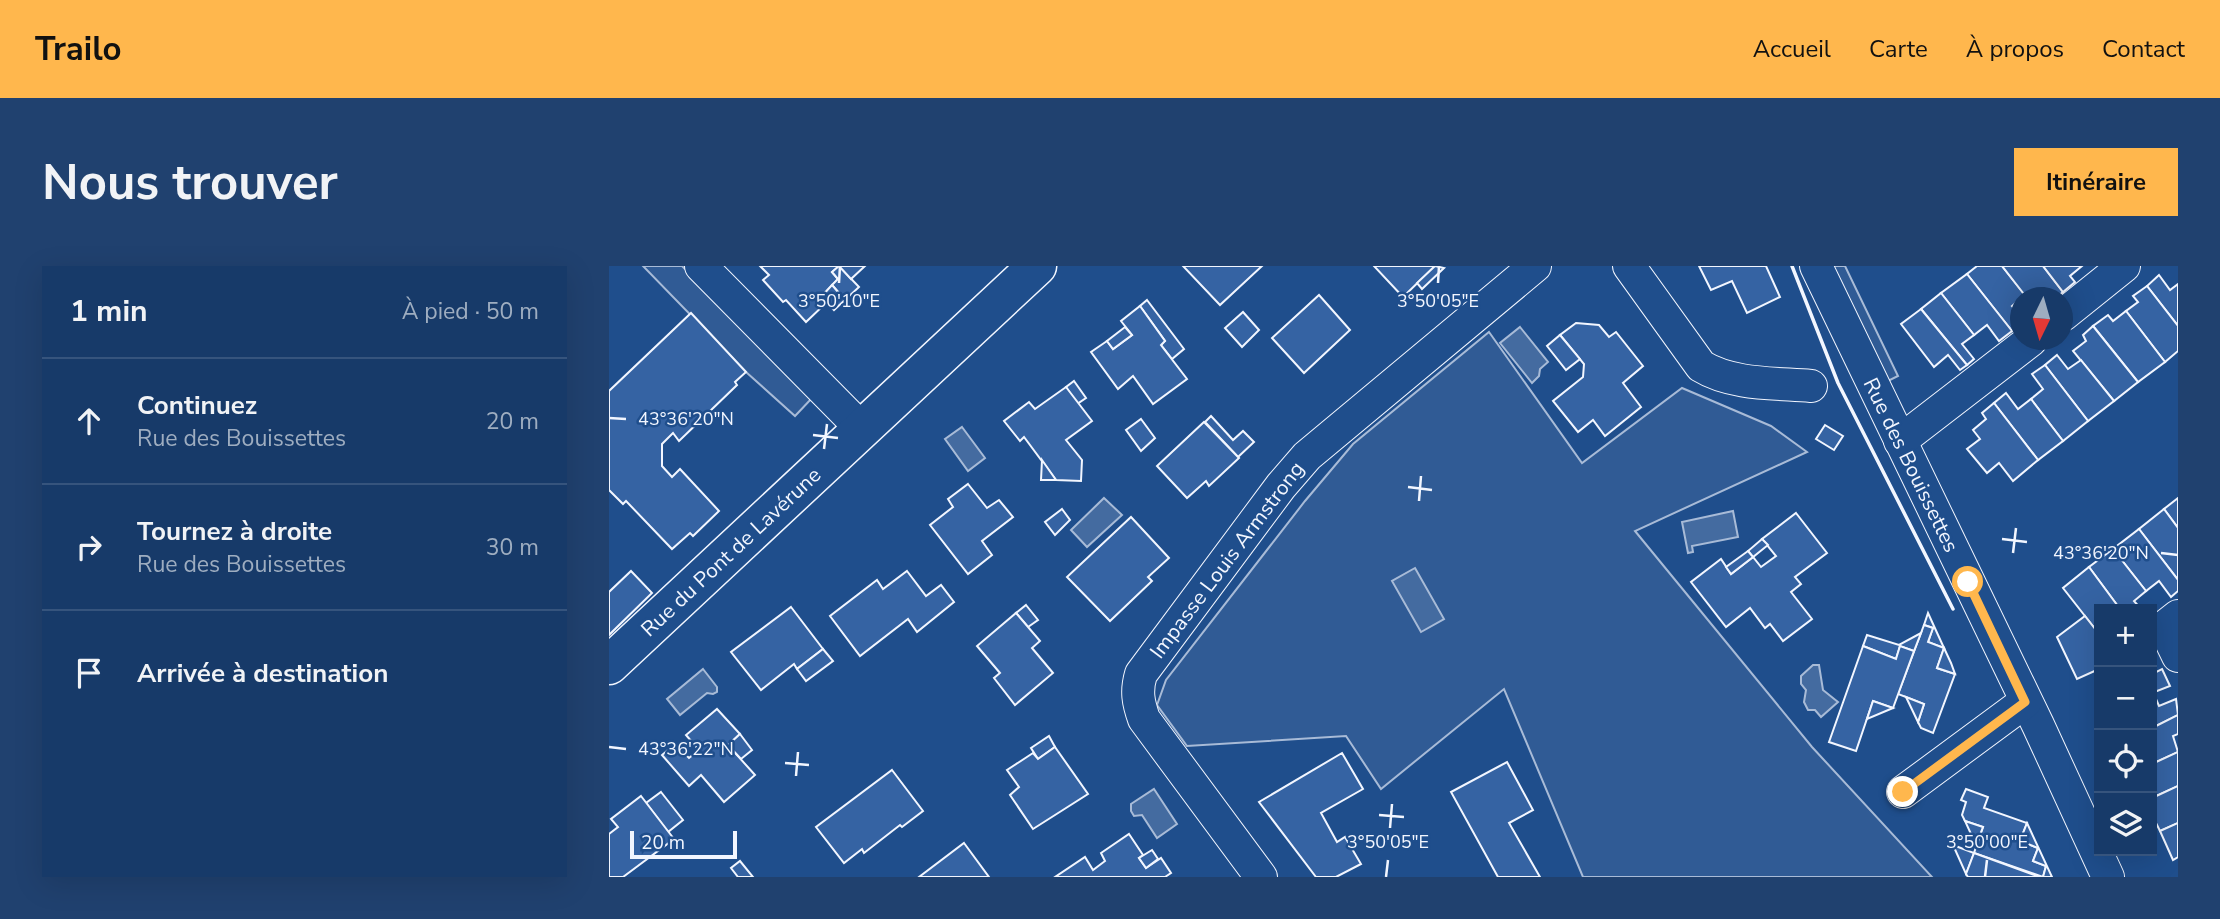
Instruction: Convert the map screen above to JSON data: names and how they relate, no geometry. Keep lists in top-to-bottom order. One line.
{"streets":{"street":["Rue des Bouissettes","Rue du Pont de Lavérune","Impasse Louis Armstrong"]},"scale_bar":"20 m","north":"bottom","page":{"header":"Trailo","nav":["Accueil","Carte","À propos","Contact"],"buttons":"Itinéraire","title":"Nous trouver","heading":["1 min","À pied · 50 m"],"list":[["Continuez","Rue des Bouissettes","20 m"],["Tournez à droite","Rue des Bouissettes","30 m"],"Arrivée à destination"],"map_buttons":["+","−"],"scale":"20 m"},"coordinates":["3°50'10\"E","3°50'05\"E","43°36'20\"N","43°36'22\"N","3°50'00\"E"]}
